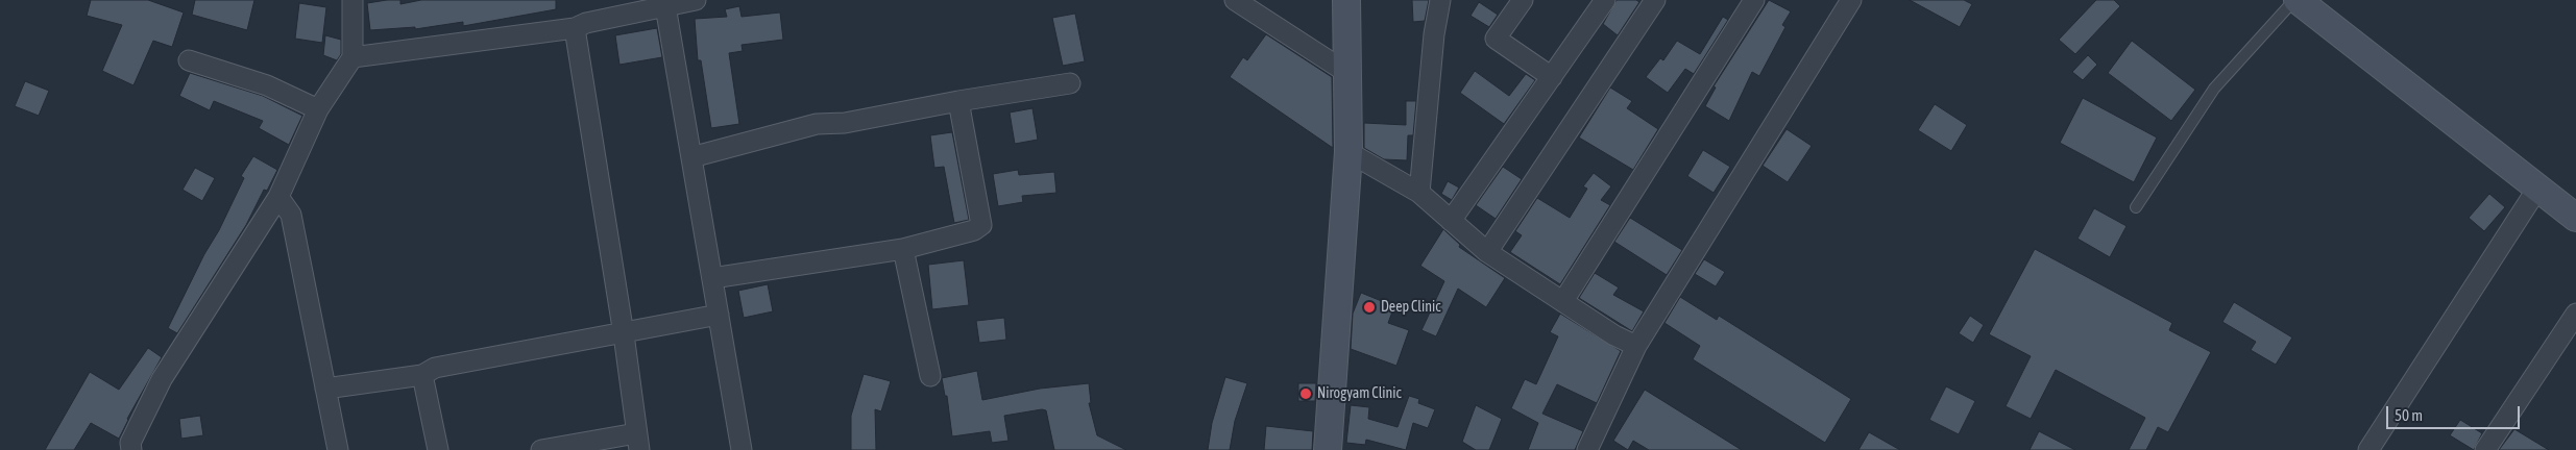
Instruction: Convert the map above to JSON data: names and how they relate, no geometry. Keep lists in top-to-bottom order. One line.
{"places":["Deep Clinic","Nirogyam Clinic"],"scale_bar":"50 m"}
